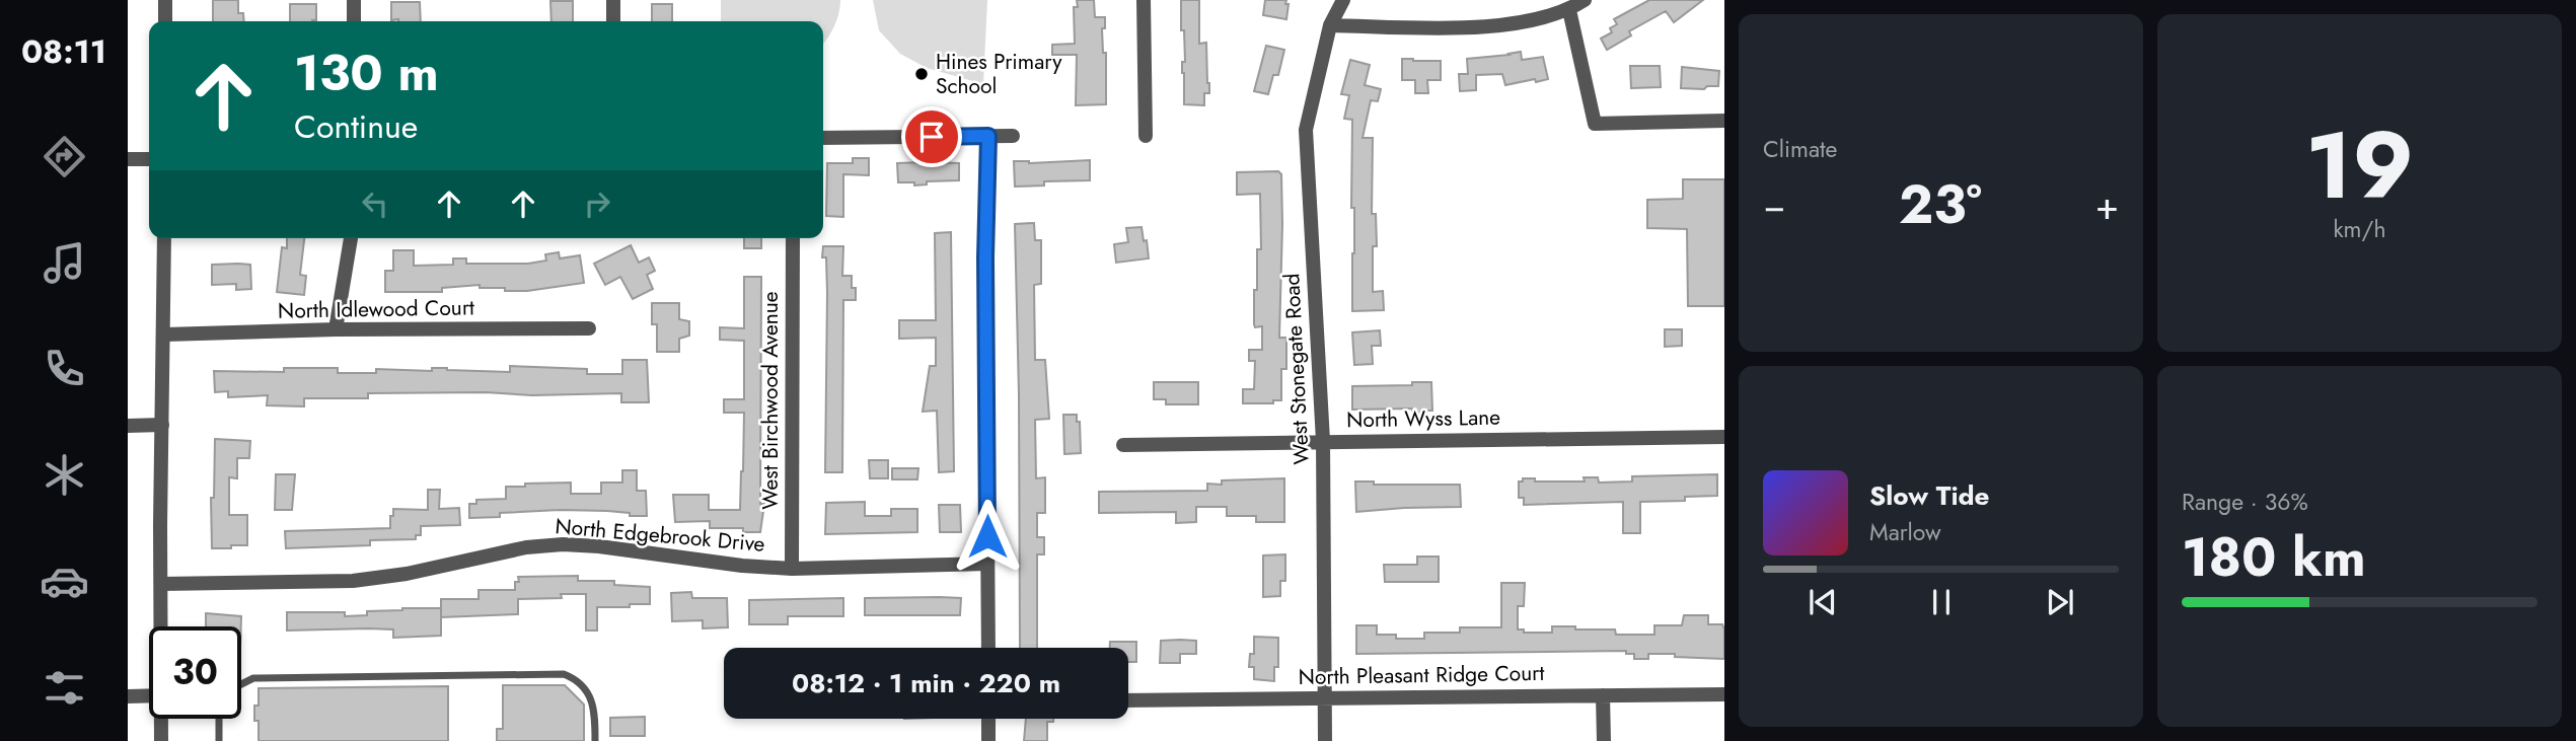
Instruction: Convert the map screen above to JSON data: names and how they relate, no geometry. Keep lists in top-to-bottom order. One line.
{"streets":{"street":["North Idlewood Court","West Stonegate Road","West Birchwood Avenue","North Wyss Lane","North Edgebrook Drive","North Pleasant Ridge Court"]},"crossings":[["West Stonegate Road","North Wyss Lane"],["West Stonegate Road","North Pleasant Ridge Court"],["West Birchwood Avenue","North Edgebrook Drive"]],"places":["Hines Primary School"],"page":{"tabs":"08:11","tile":["Climate",["19","km/h"],["Range · 36%","180 km"]],"turn":["130 m","Continue"],"heat":["−","23°","+"],"song":["Slow Tide","Marlow"],"limit":"30","trip":"08:12 · 1 min · 220 m"}}
